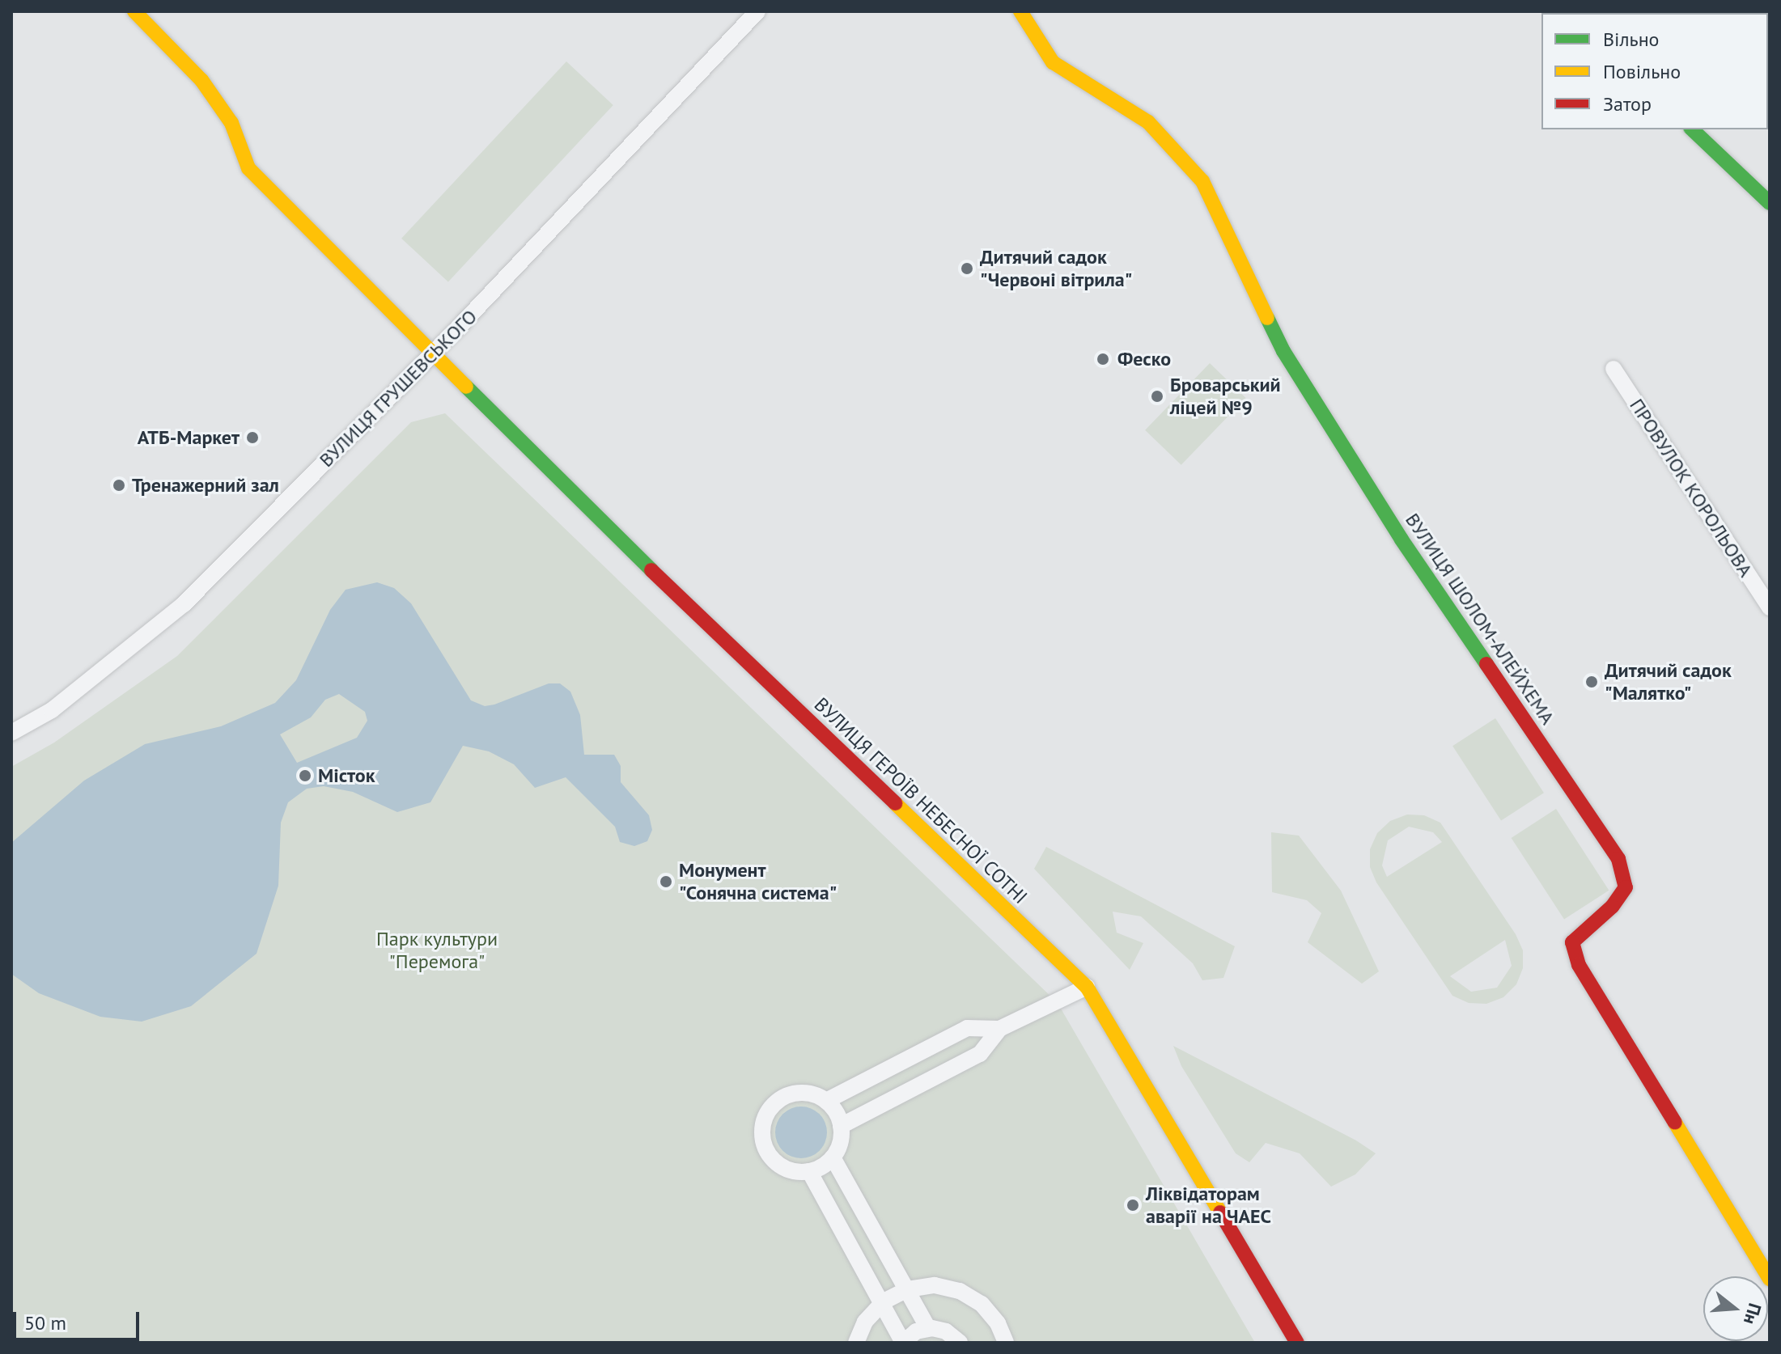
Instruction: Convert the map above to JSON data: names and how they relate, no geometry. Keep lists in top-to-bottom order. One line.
{"streets":{"street":["ВУЛИЦЯ ГРУШЕВСЬКОГО","ПРОВУЛОК КОРОЛЬОВА","ВУЛИЦЯ ШОЛОМ-АЛЕЙХЕМА","ВУЛИЦЯ ГЕРОЇВ НЕБЕСНОЇ СОТНІ"]},"crossings":[["ВУЛИЦЯ ГРУШЕВСЬКОГО","ВУЛИЦЯ ГЕРОЇВ НЕБЕСНОЇ СОТНІ"]],"parks":["Парк культури \"Перемога\""],"places":["Дитячий садок \"Червоні вітрила\"","Феско","Броварський ліцей №9","АТБ-Маркет","Тренажерний зал","Дитячий садок \"Малятко\"","Місток","Монумент \"Сонячна система\"","Ліквідаторам аварії на ЧАЕС"],"legend":["Вільно","Повільно","Затор"],"scale_bar":"50 m","north":"right"}
